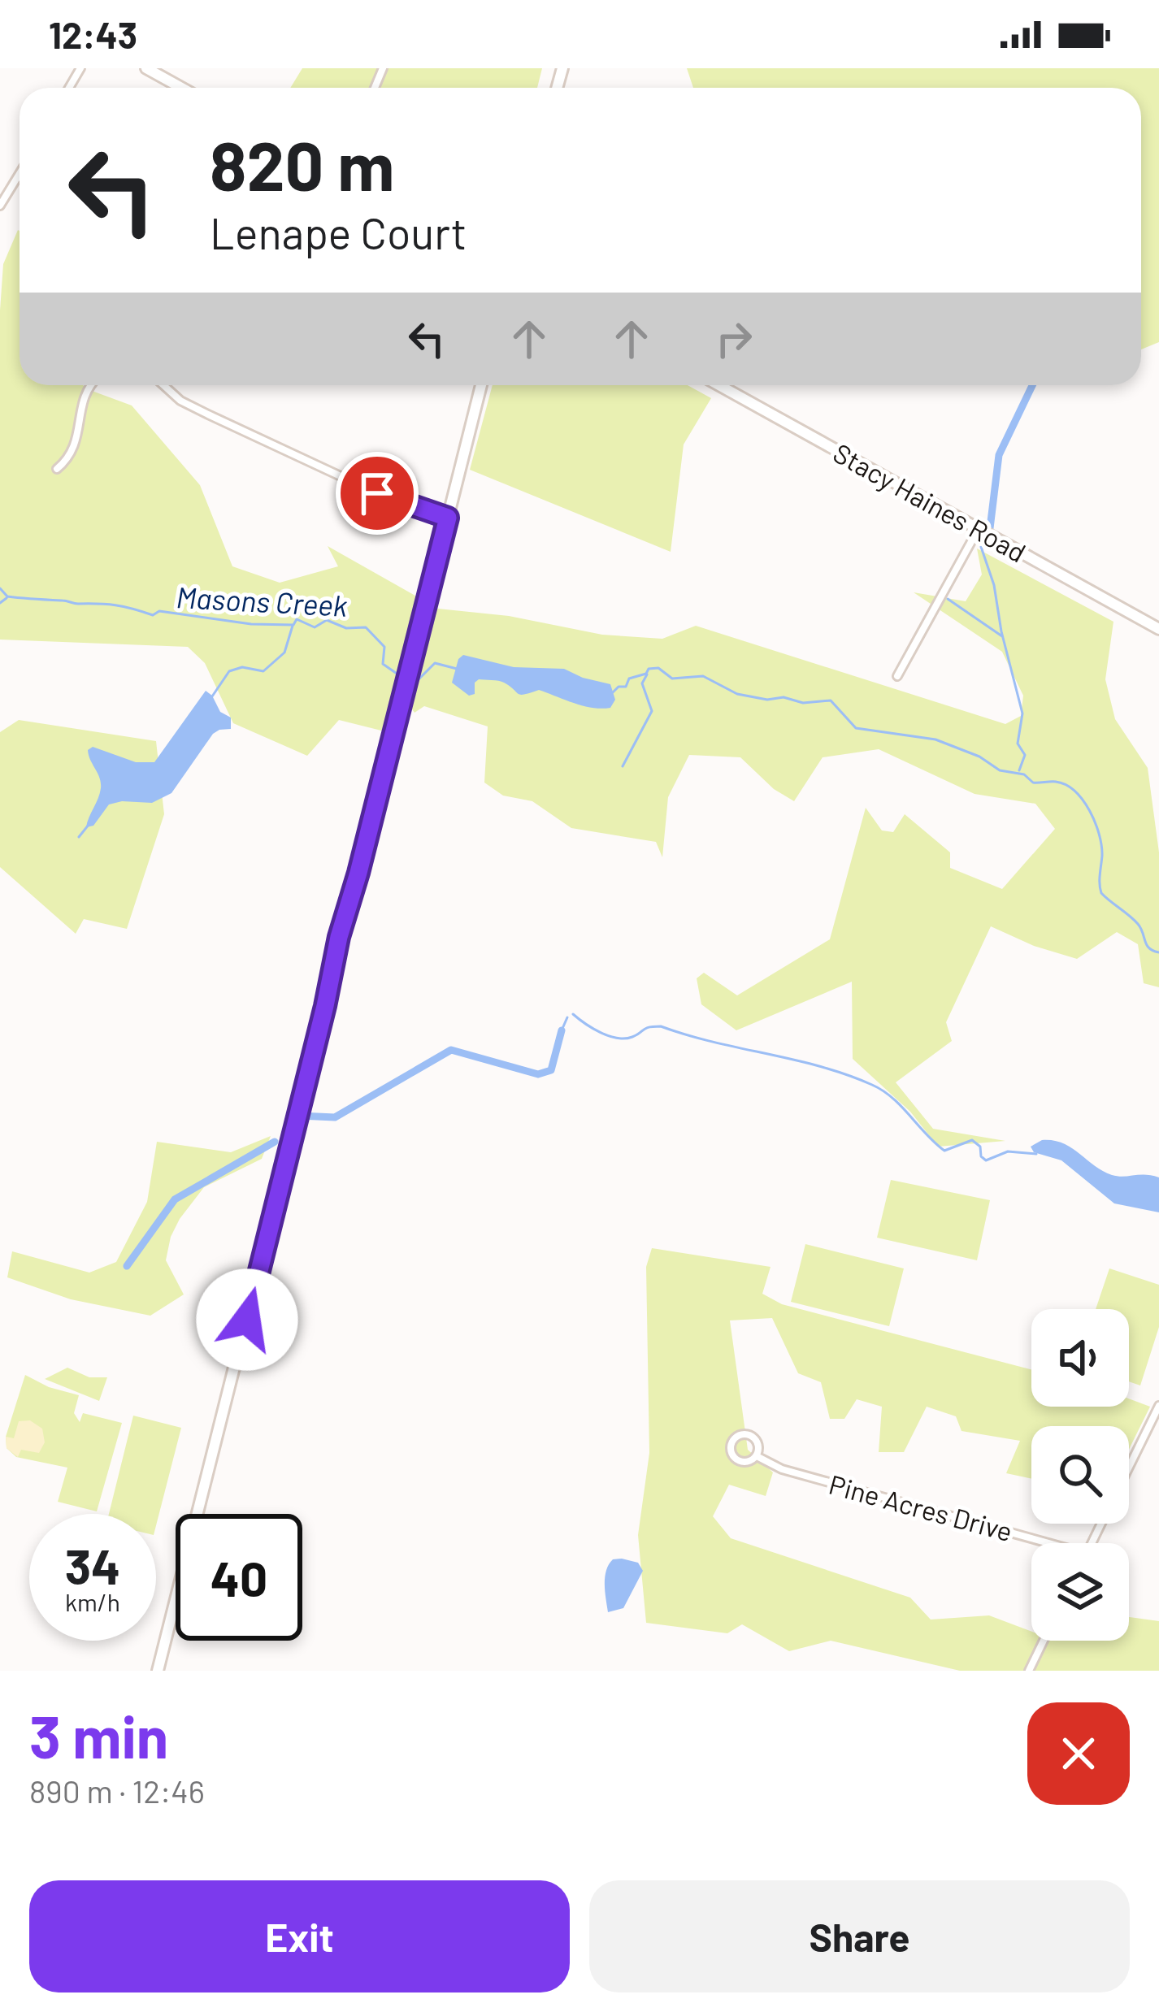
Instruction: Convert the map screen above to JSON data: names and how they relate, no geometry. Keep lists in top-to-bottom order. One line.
{"streets":{"street":["Stacy Haines Road","Pine Acres Drive"]},"water":["Masons Creek"],"page":{"status":"12:43","turn":["820 m","Lenape Court"],"speed":"34 km/h","limit":"40","heading":["3 min","890 m · 12:46"],"buttons":["Exit","Share"]}}
